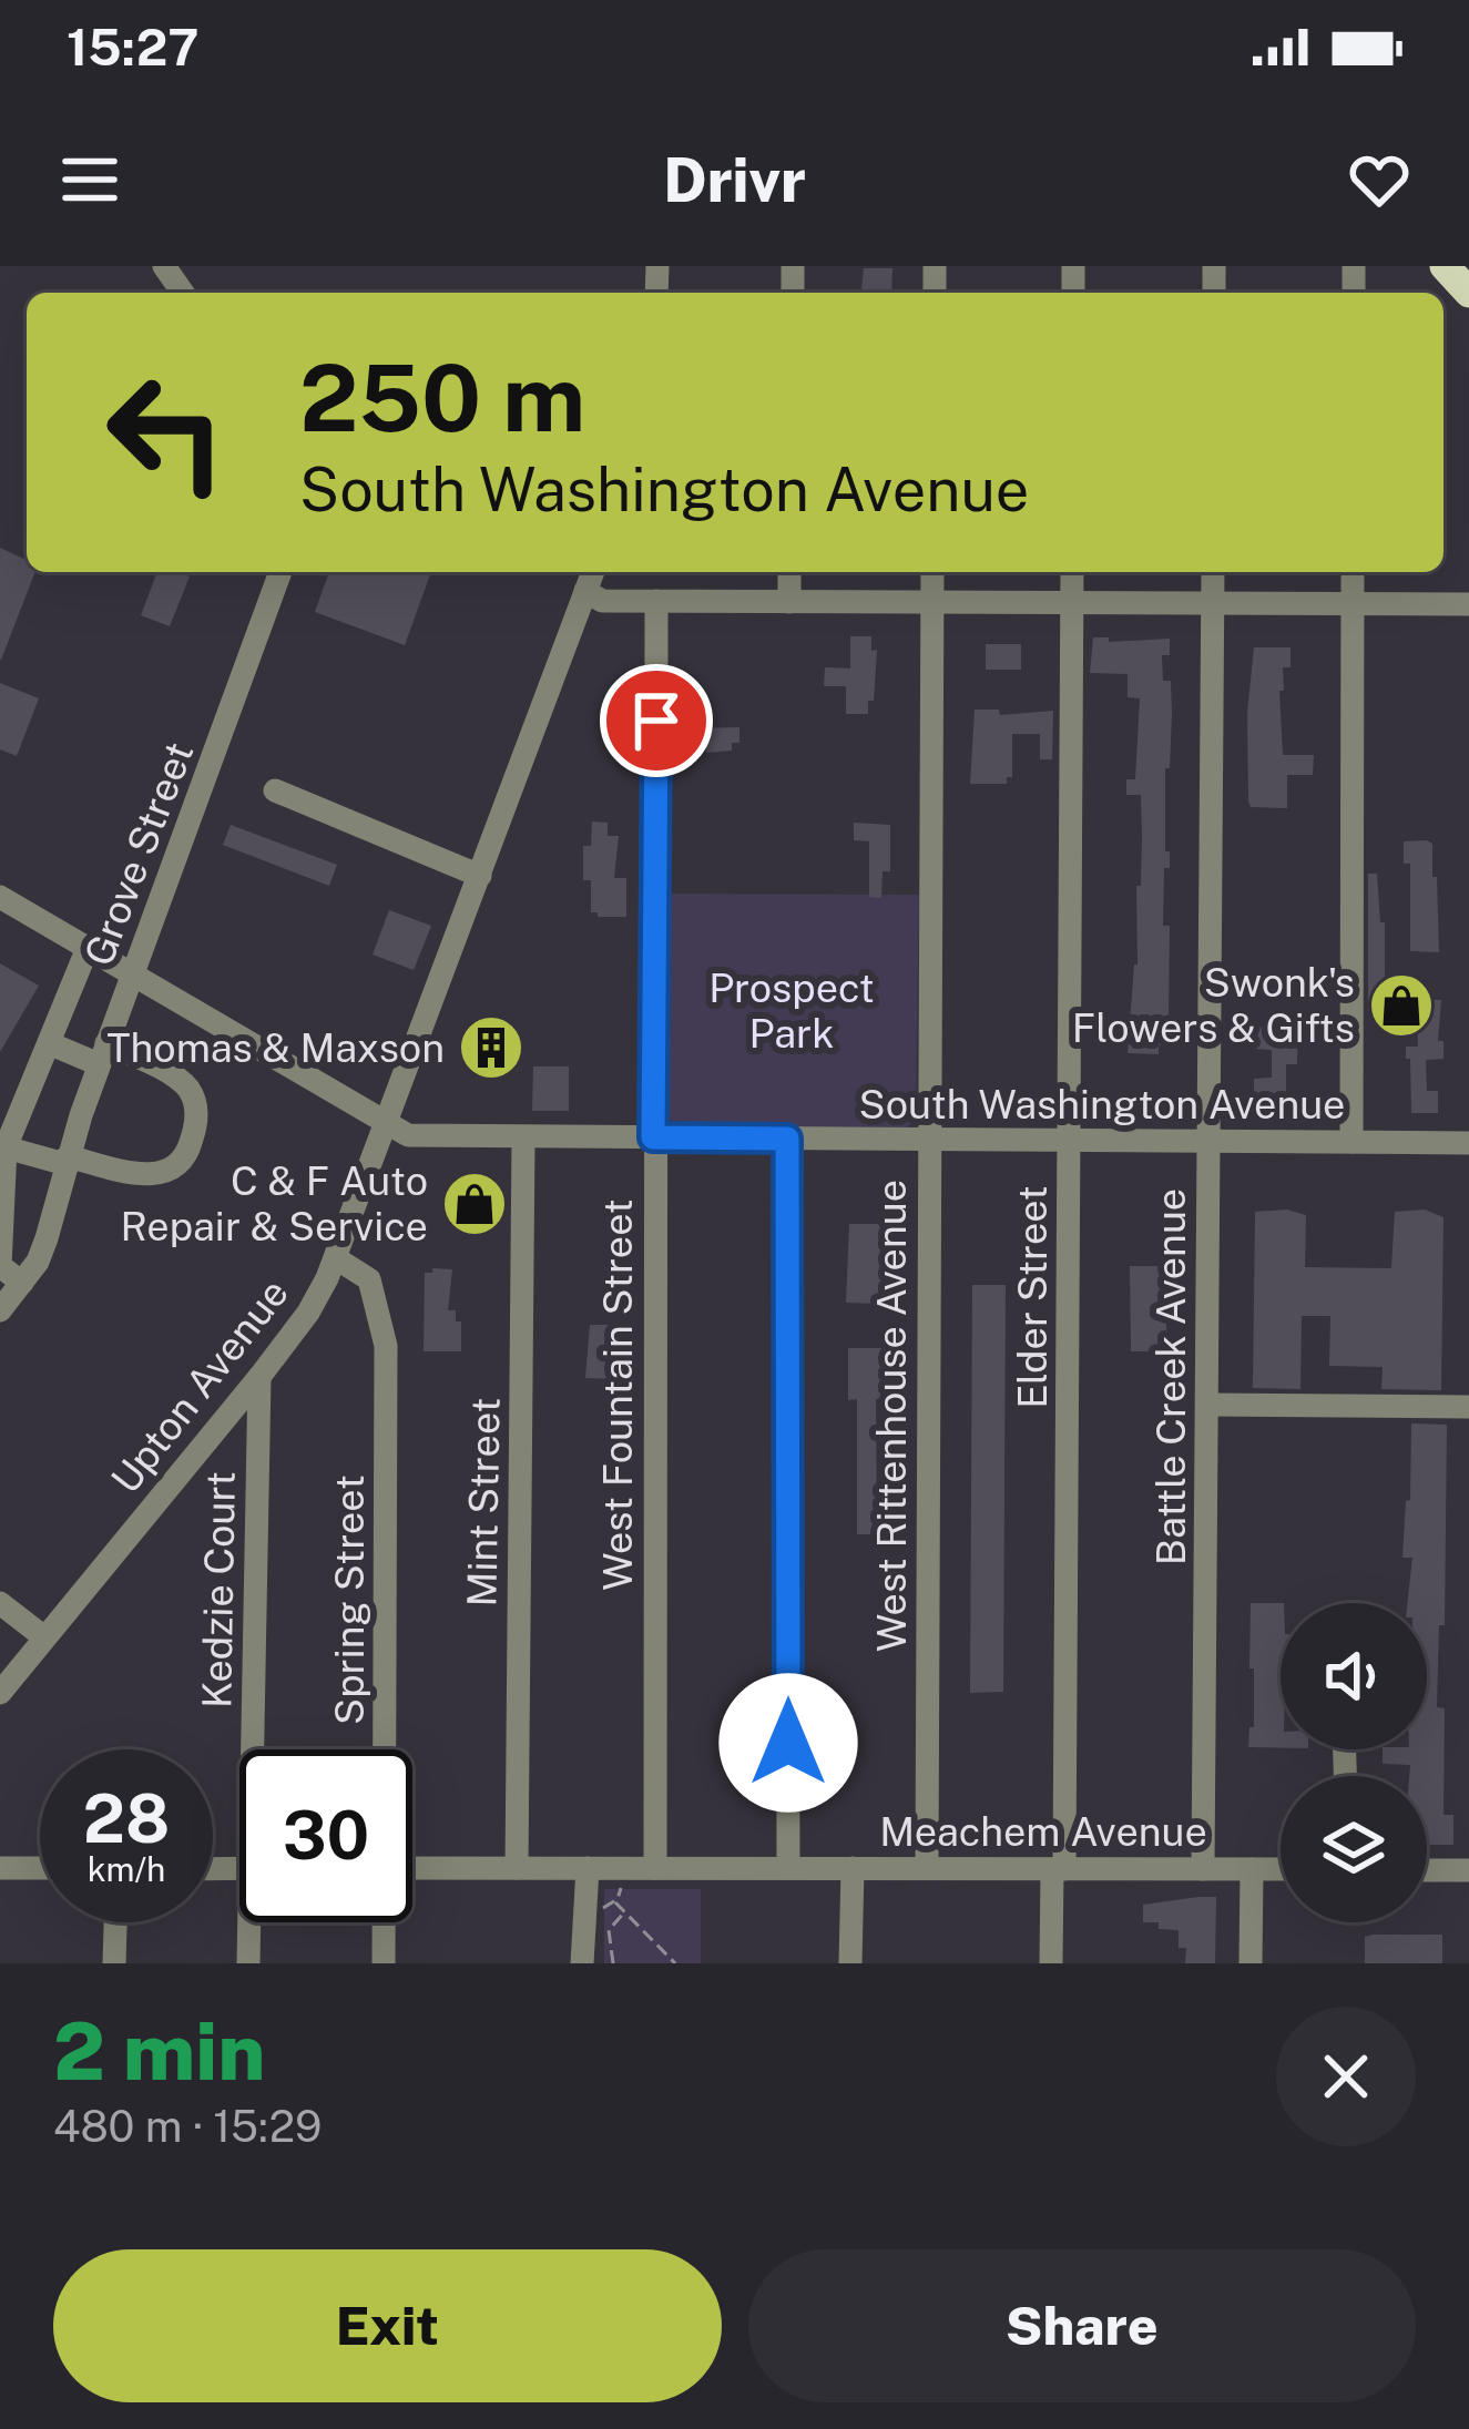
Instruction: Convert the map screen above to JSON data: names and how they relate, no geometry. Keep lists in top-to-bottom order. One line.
{"streets":{"street":["Grove Street","South Washington Avenue","Elder Street","Battle Creek Avenue","Upton Avenue","West Fountain Street","West Rittenhouse Avenue","Mint Street","Kedzie Court","Spring Street","Meachem Avenue"]},"crossings":[["Grove Street","South Washington Avenue"],["South Washington Avenue","Elder Street"],["South Washington Avenue","Battle Creek Avenue"],["South Washington Avenue","Upton Avenue"],["South Washington Avenue","West Fountain Street"],["South Washington Avenue","West Rittenhouse Avenue"],["South Washington Avenue","Mint Street"],["Elder Street","Meachem Avenue"],["Battle Creek Avenue","Meachem Avenue"],["Upton Avenue","Kedzie Court"],["Upton Avenue","Spring Street"],["West Fountain Street","Meachem Avenue"],["West Rittenhouse Avenue","Meachem Avenue"],["Mint Street","Meachem Avenue"]],"parks":["Prospect Park"],"places":{"shop":["Swonk's Flowers & Gifts","C & F Auto Repair & Service"],"building":["Thomas & Maxson"]},"page":{"status":"15:27","header":"Drivr","turn":["250 m","South Washington Avenue"],"speed":"28 km/h","limit":"30","heading":["2 min","480 m · 15:29"],"buttons":["Exit","Share"]}}
